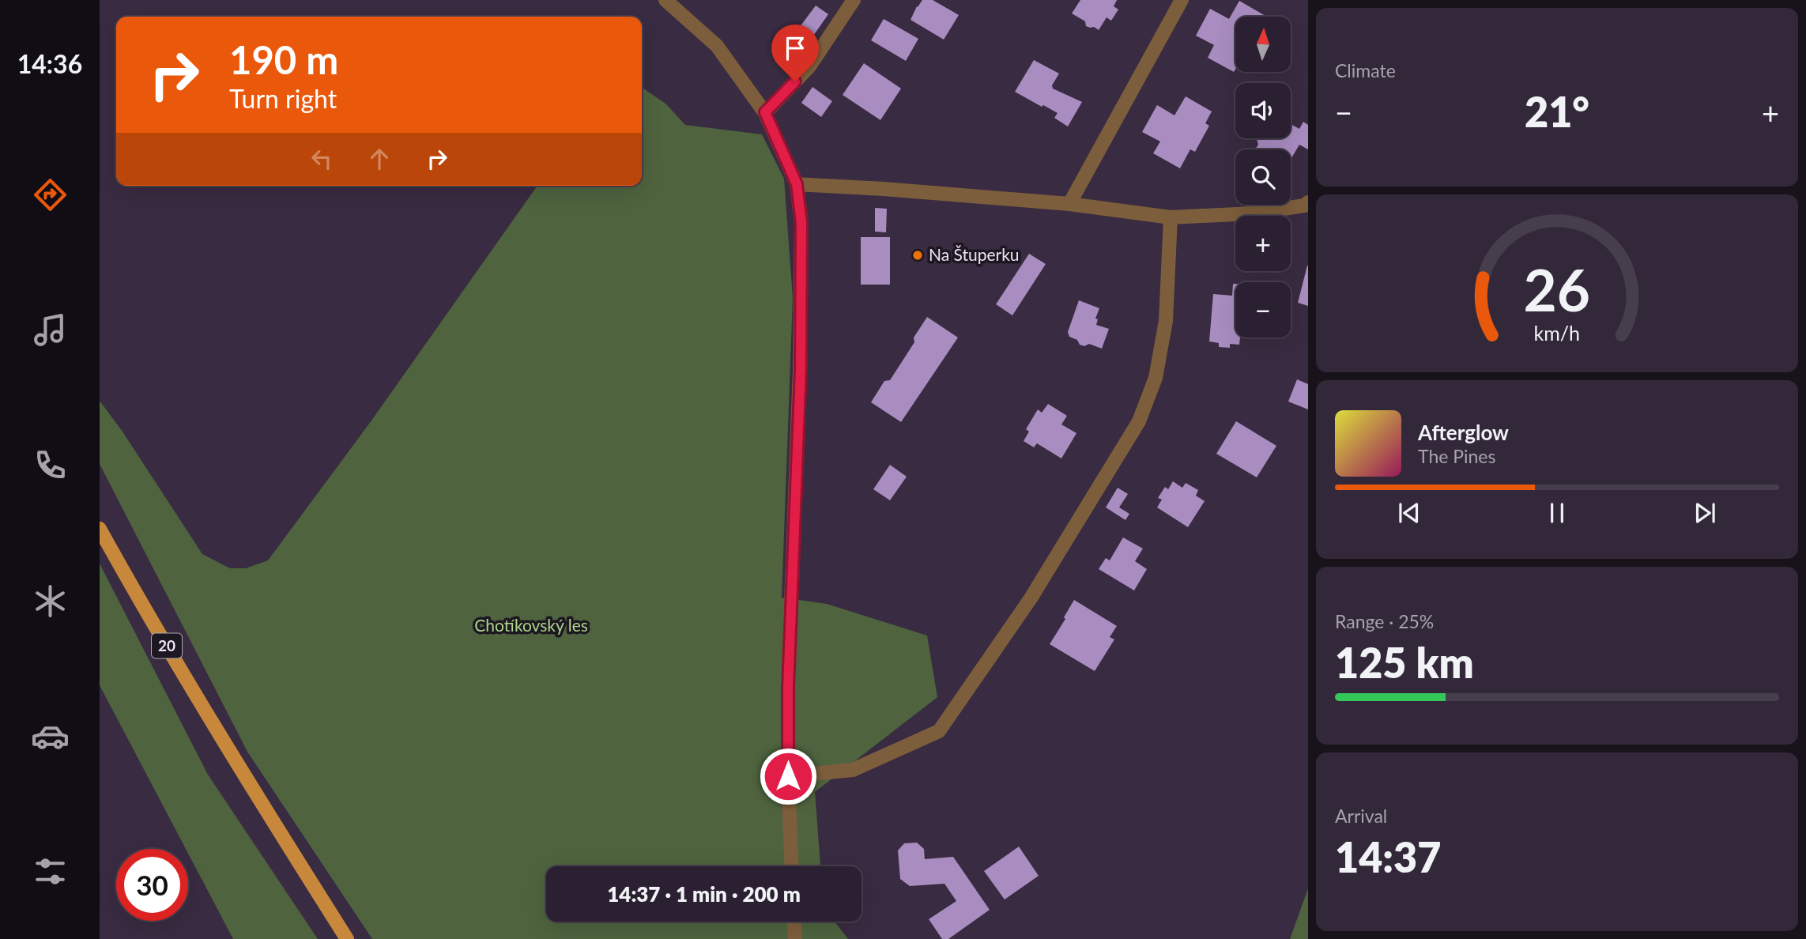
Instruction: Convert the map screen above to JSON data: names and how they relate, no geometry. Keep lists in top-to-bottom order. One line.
{"streets":{"main road":["20"]},"parks":["Chotíkovský les"],"places":["Na Štuperku"],"north":"top","page":{"tabs":"14:36","tile":["Climate",["Range · 25%","125 km"],["Arrival","14:37"]],"map_buttons":["+","−"],"turn":["190 m","Turn right"],"heat":["−","21°","+"],"song":["Afterglow","The Pines"],"limit":"30","trip":"14:37 · 1 min · 200 m","gauge":["26","km/h"]}}
